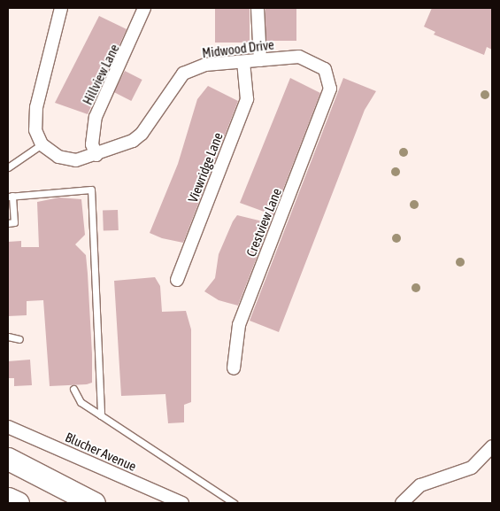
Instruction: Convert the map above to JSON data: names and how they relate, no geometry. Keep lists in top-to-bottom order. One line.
{"streets":{"street":["Midwood Drive","Hillview Lane","Viewridge Lane","Crestview Lane","Blucher Avenue"]},"crossings":[["Midwood Drive","Hillview Lane"],["Midwood Drive","Viewridge Lane"],["Midwood Drive","Crestview Lane"]]}
